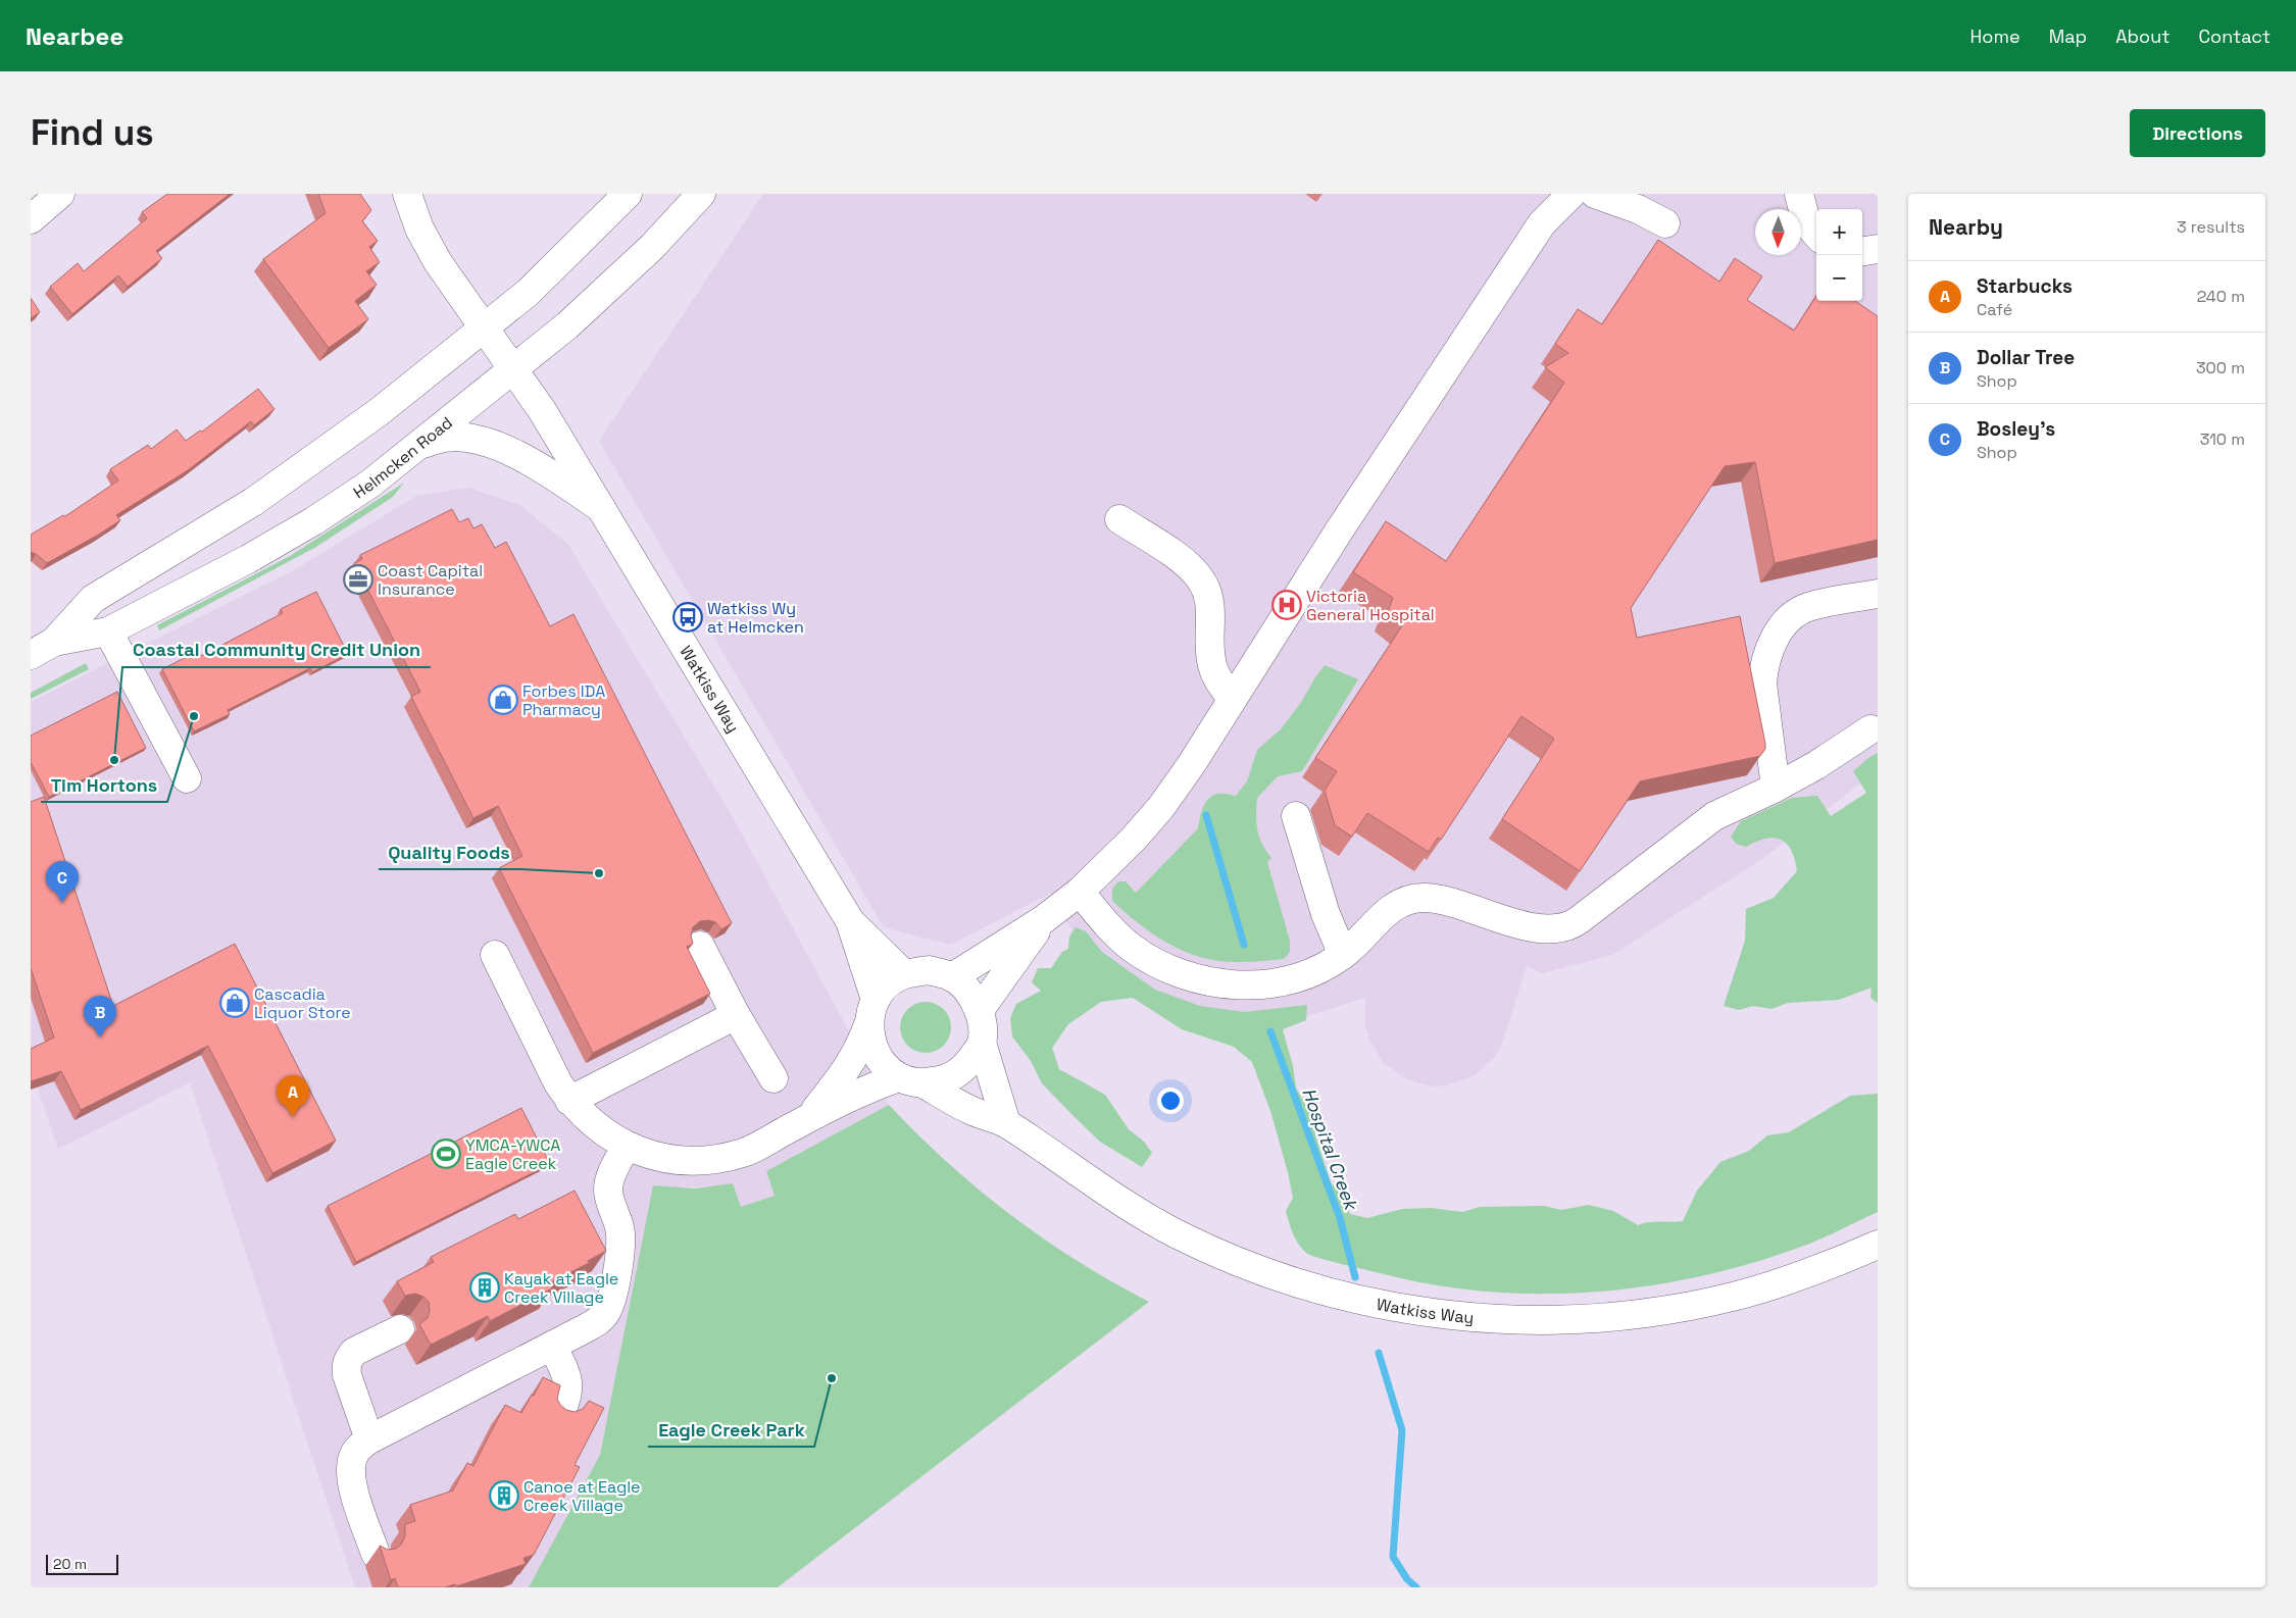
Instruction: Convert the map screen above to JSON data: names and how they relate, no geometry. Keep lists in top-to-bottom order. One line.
{"streets":{"street":["Helmcken Road","Watkiss Way"]},"crossings":[["Helmcken Road","Watkiss Way"]],"water":["Hospital Creek"],"places":{"office":["Coast Capital Insurance"],"hospital":["Victoria General Hospital"],"bus stop":["Watkiss Wy at Helmcken"],"shop":["Forbes IDA Pharmacy","Cascadia Liquor Store"],"other":["Tim Hortons","Coastal Community Credit Union","Quality Foods","Eagle Creek Park"],"sports":["YMCA-YWCA Eagle Creek"],"building":["Kayak at Eagle Creek Village","Canoe at Eagle Creek Village"]},"scale_bar":"20 m","north":"bottom","page":{"header":"Nearbee","nav":["Home","Map","About","Contact"],"buttons":"Directions","title":"Find us","heading":["Nearby","3 results"],"map_buttons":["+","−"],"list":[{"mark":"A","name":"Starbucks","note":"Café","value":"240 m"},{"mark":"B","name":"Dollar Tree","note":"Shop","value":"300 m"},{"mark":"C","name":"Bosley's","note":"Shop","value":"310 m"}],"pins":["C","B","A"],"scale":"20 m"}}
